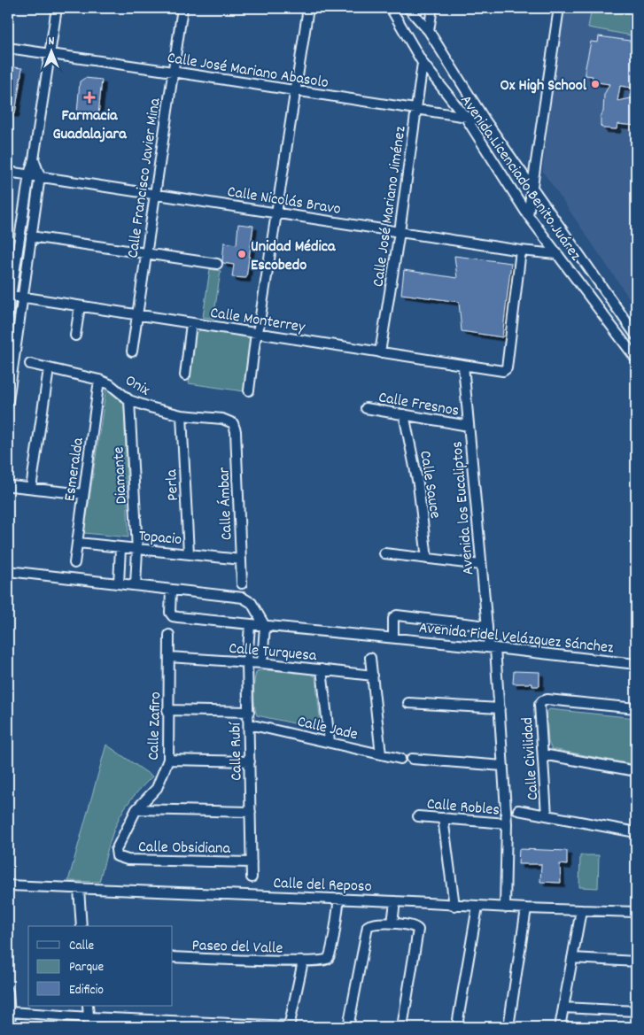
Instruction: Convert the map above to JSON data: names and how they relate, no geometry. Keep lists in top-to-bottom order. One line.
{"streets":{"street":["Calle José Mariano Abasolo","Avenida Licenciado Benito Juárez","Calle Francisco Javier Mina","Calle Nicolás Bravo","Calle José Mariano Jiménez","Calle Monterrey","Onix","Calle Fresnos","Esmeralda","Diamante","Calle Sauce","Perla","Calle Ámbar","Avenida los Eucaliptos","Topacio","Avenida Fidel Velázquez Sánchez","Calle Turquesa","Calle Zafiro","Calle Jade","Calle Rubí","Calle Civilidad","Calle Robles","Calle Obsidiana","Calle del Reposo","Paseo del Valle"]},"crossings":[["Calle José Mariano Abasolo","Avenida Licenciado Benito Juárez"],["Calle José Mariano Abasolo","Calle Francisco Javier Mina"],["Calle José Mariano Abasolo","Calle José Mariano Jiménez"],["Avenida Licenciado Benito Juárez","Calle Nicolás Bravo"],["Avenida Licenciado Benito Juárez","Calle José Mariano Jiménez"],["Calle Francisco Javier Mina","Calle Nicolás Bravo"],["Calle Francisco Javier Mina","Calle Monterrey"],["Calle Nicolás Bravo","Calle José Mariano Jiménez"],["Calle Nicolás Bravo","Calle Monterrey"],["Calle José Mariano Jiménez","Calle Monterrey"],["Calle Monterrey","Avenida los Eucaliptos"],["Onix","Esmeralda"],["Onix","Diamante"],["Onix","Perla"],["Onix","Calle Ámbar"],["Calle Fresnos","Calle Sauce"],["Calle Fresnos","Avenida los Eucaliptos"],["Esmeralda","Topacio"],["Diamante","Topacio"],["Perla","Topacio"],["Calle Ámbar","Topacio"],["Avenida los Eucaliptos","Avenida Fidel Velázquez Sánchez"],["Avenida los Eucaliptos","Calle Robles"],["Avenida los Eucaliptos","Calle del Reposo"],["Avenida Fidel Velázquez Sánchez","Calle Rubí"],["Calle Turquesa","Calle Zafiro"],["Calle Turquesa","Calle Rubí"],["Calle Zafiro","Calle Obsidiana"],["Calle Jade","Calle Rubí"],["Calle Rubí","Calle Obsidiana"],["Calle del Reposo","Paseo del Valle"]],"places":{"other":["Ox High School","Unidad Médica Escobedo"],"health":["Farmacia Guadalajara"]},"legend":["Calle","Parque","Edificio"],"north":"top"}
